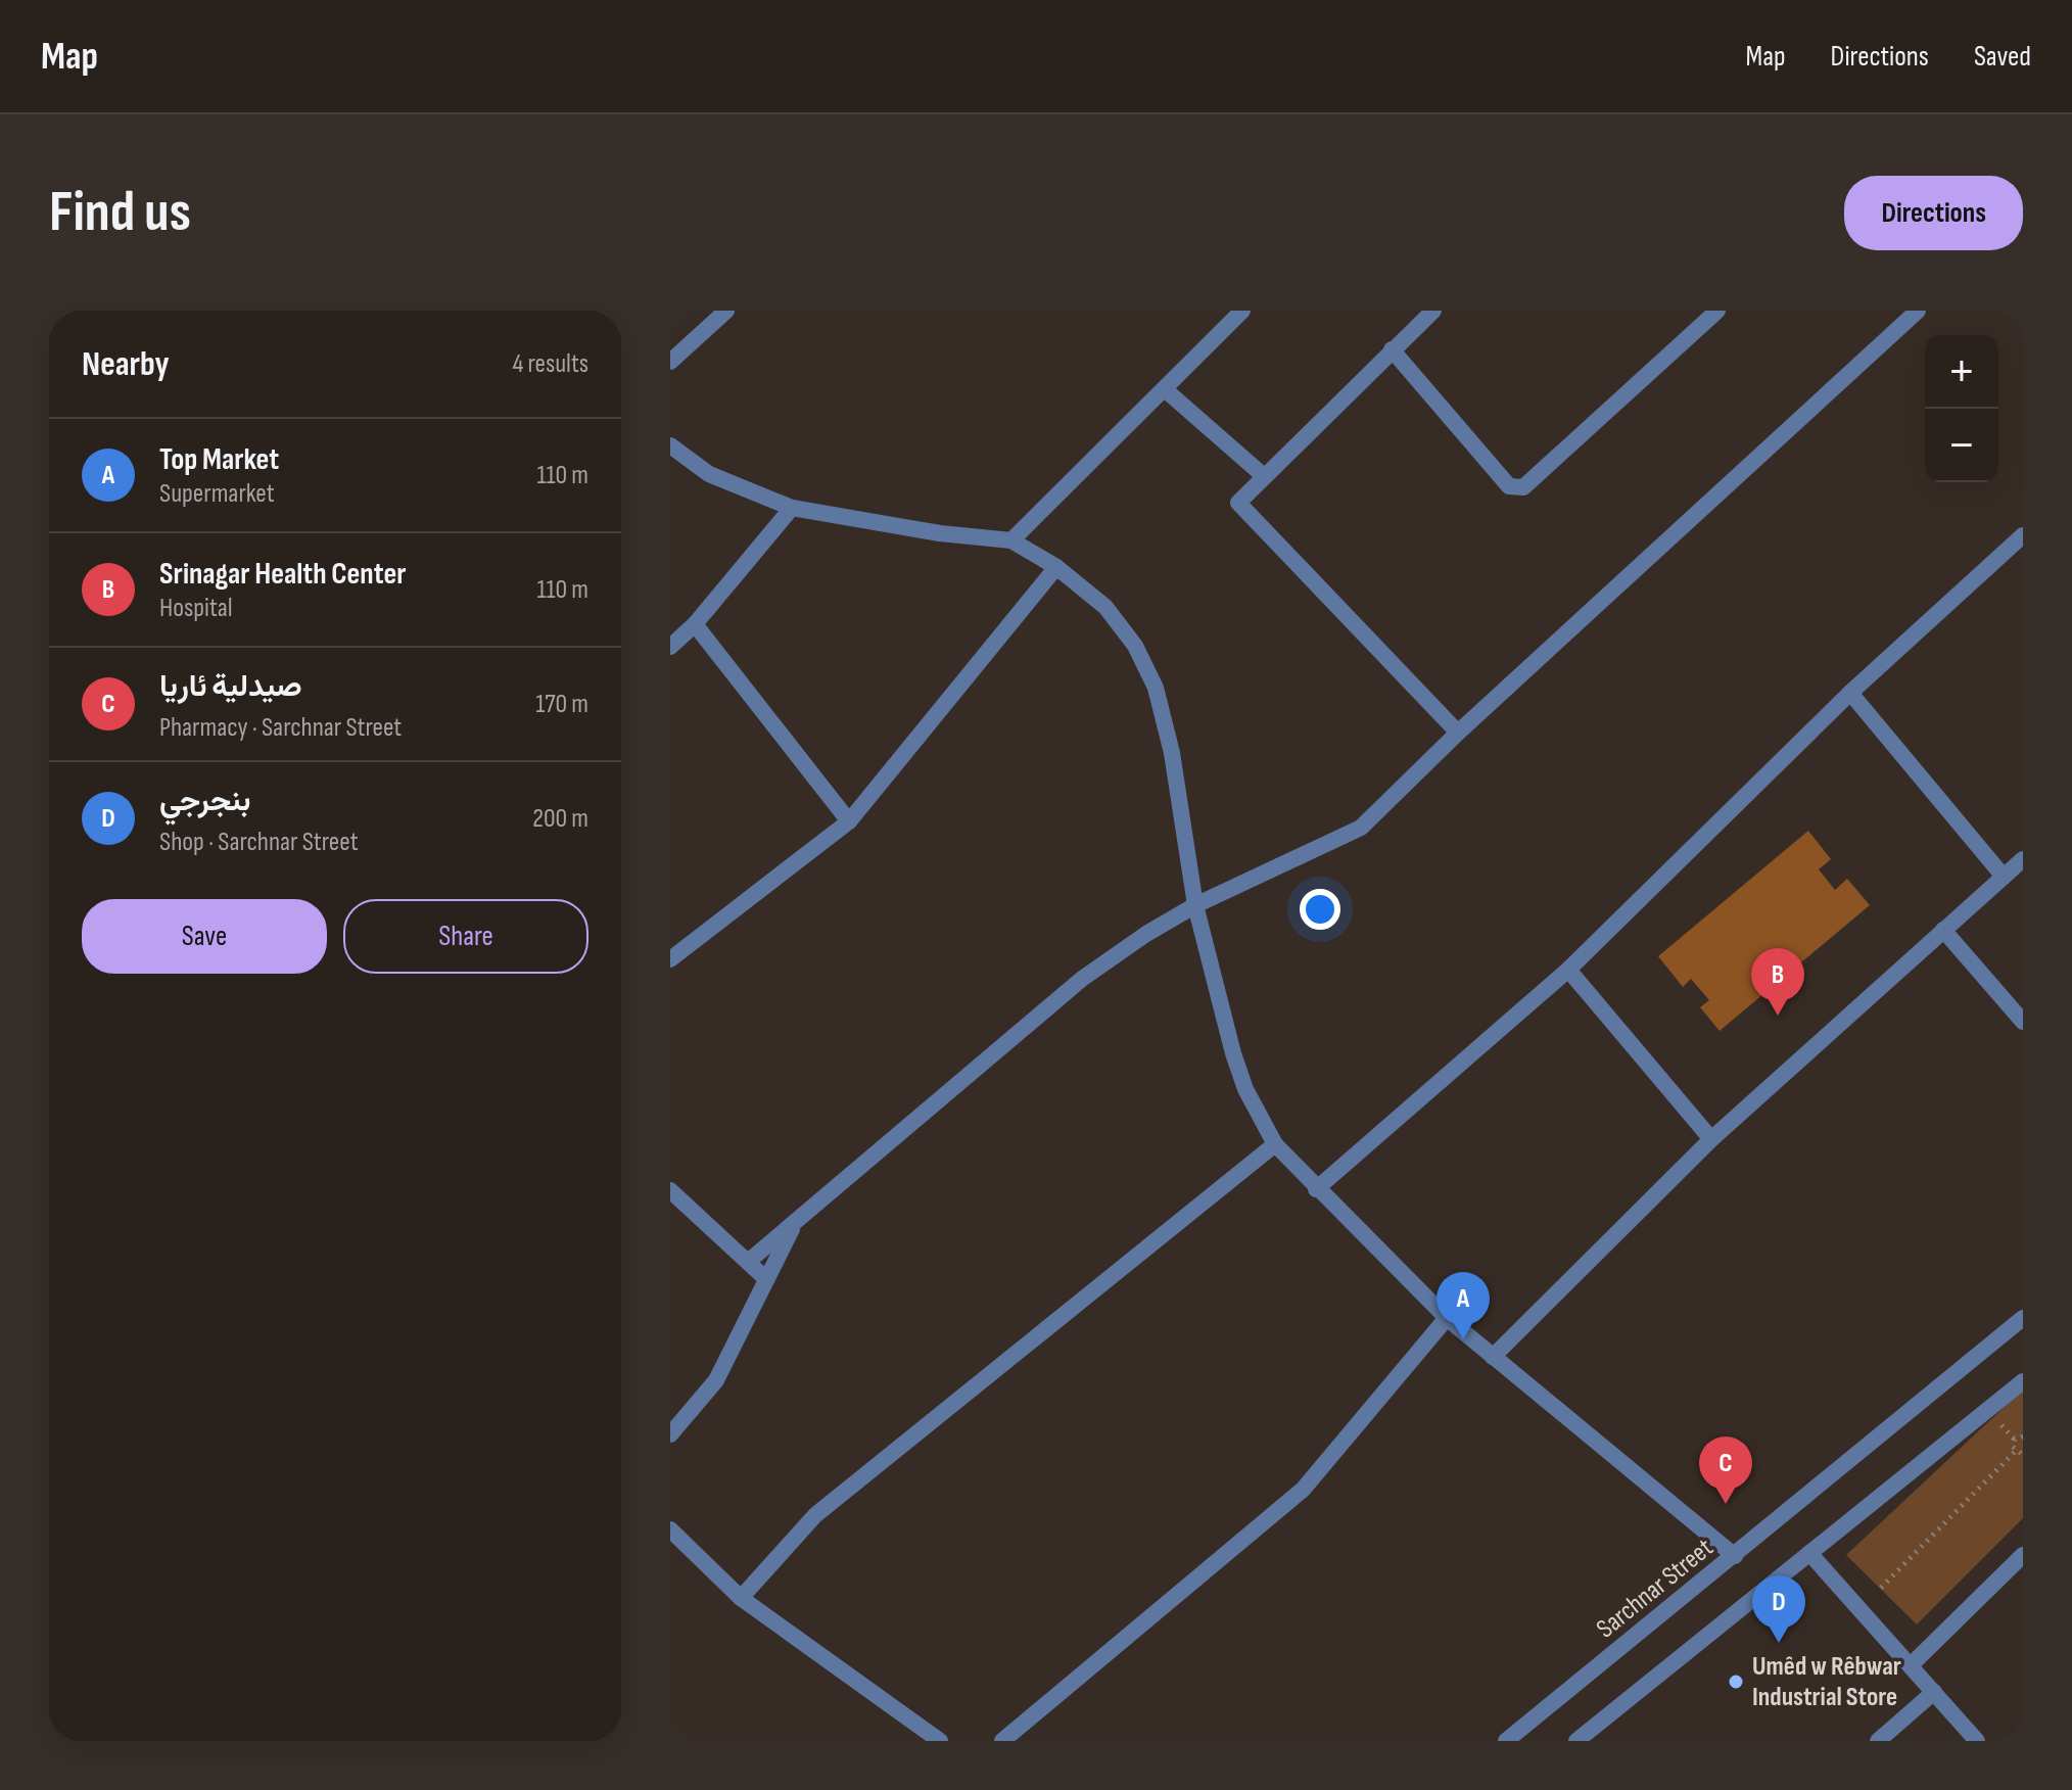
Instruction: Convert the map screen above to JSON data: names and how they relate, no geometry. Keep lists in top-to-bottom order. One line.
{"streets":{"street":["Sarchnar Street"]},"places":["Umêd w Rêbwar Industrial Store"],"page":{"header":"Map","nav":["Map","Directions","Saved"],"buttons":["Directions",["Save","Share"]],"title":"Find us","heading":["Nearby","4 results"],"map_buttons":["+","−"],"list":[{"mark":"A","name":"Top Market","note":"Supermarket","value":"110 m"},{"mark":"B","name":"Srinagar Health Center","note":"Hospital","value":"110 m"},{"mark":"C","name":"صيدلية ئاريا","note":"Pharmacy · Sarchnar Street","value":"170 m"},{"mark":"D","name":"بنجرجي","note":"Shop · Sarchnar Street","value":"200 m"}],"pins":["B","A","C","D"]}}
